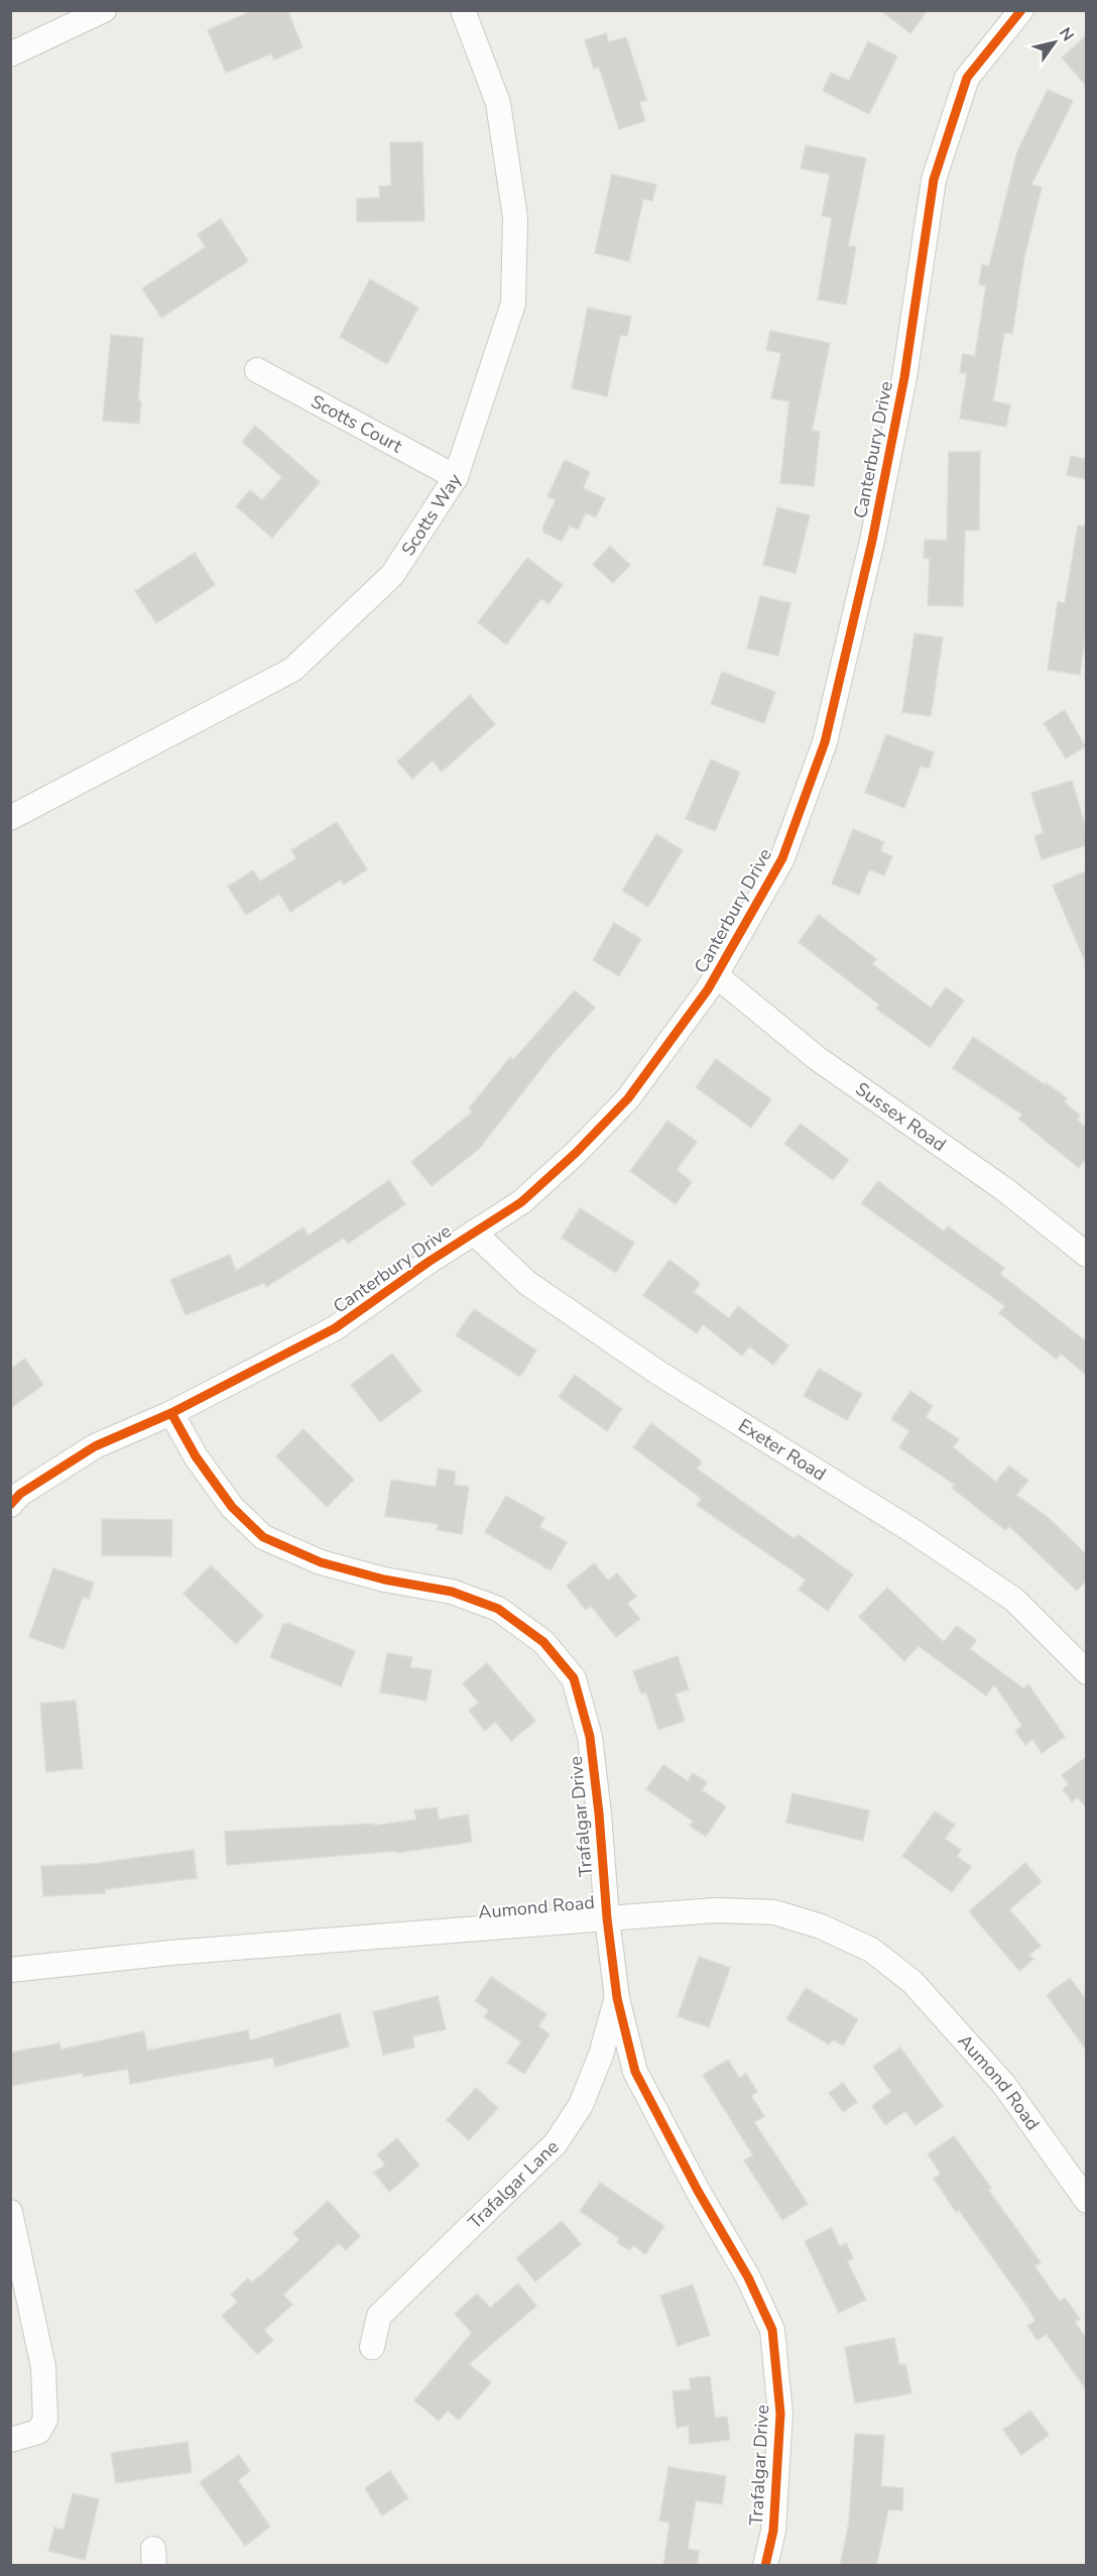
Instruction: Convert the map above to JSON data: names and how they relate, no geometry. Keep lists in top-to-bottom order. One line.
{"streets":{"street":["Scotts Court","Canterbury Drive","Scotts Way","Sussex Road","Exeter Road","Trafalgar Drive","Aumond Road","Trafalgar Lane"]},"crossings":[["Scotts Court","Scotts Way"],["Canterbury Drive","Sussex Road"],["Canterbury Drive","Exeter Road"],["Canterbury Drive","Trafalgar Drive"],["Trafalgar Drive","Aumond Road"],["Trafalgar Drive","Trafalgar Lane"]],"north":"top right"}
